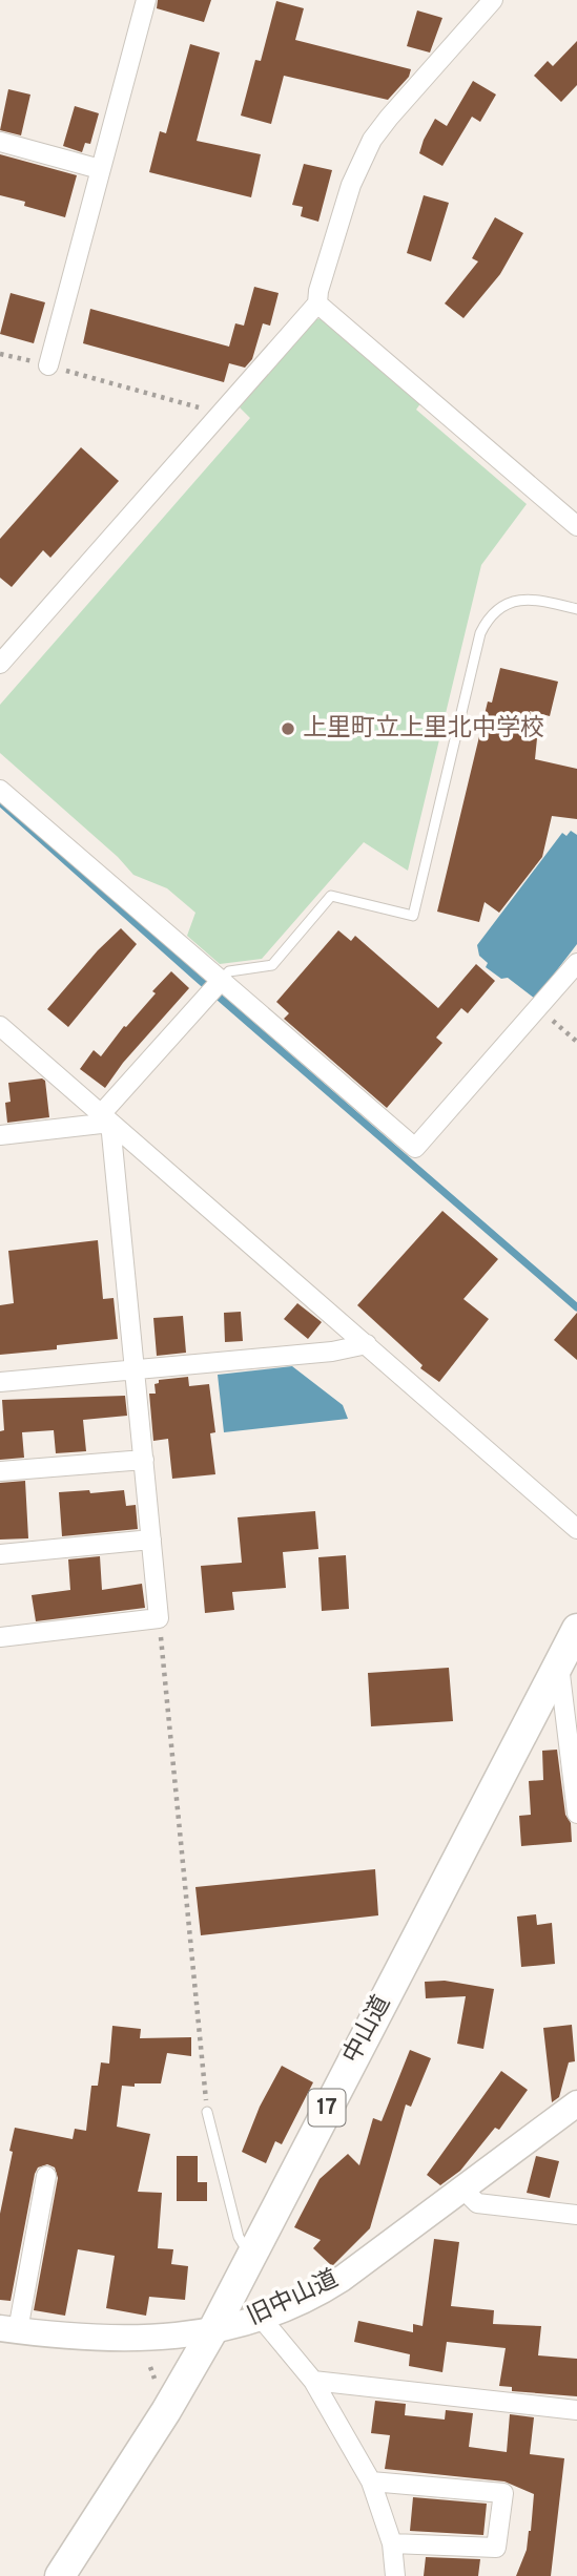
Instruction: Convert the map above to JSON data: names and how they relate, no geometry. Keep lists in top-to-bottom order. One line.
{"streets":{"highway":["中山道","17"],"main road":["旧中山道"]},"crossings":[["中山道","旧中山道"]],"places":["上里町立上里北中学校"]}
